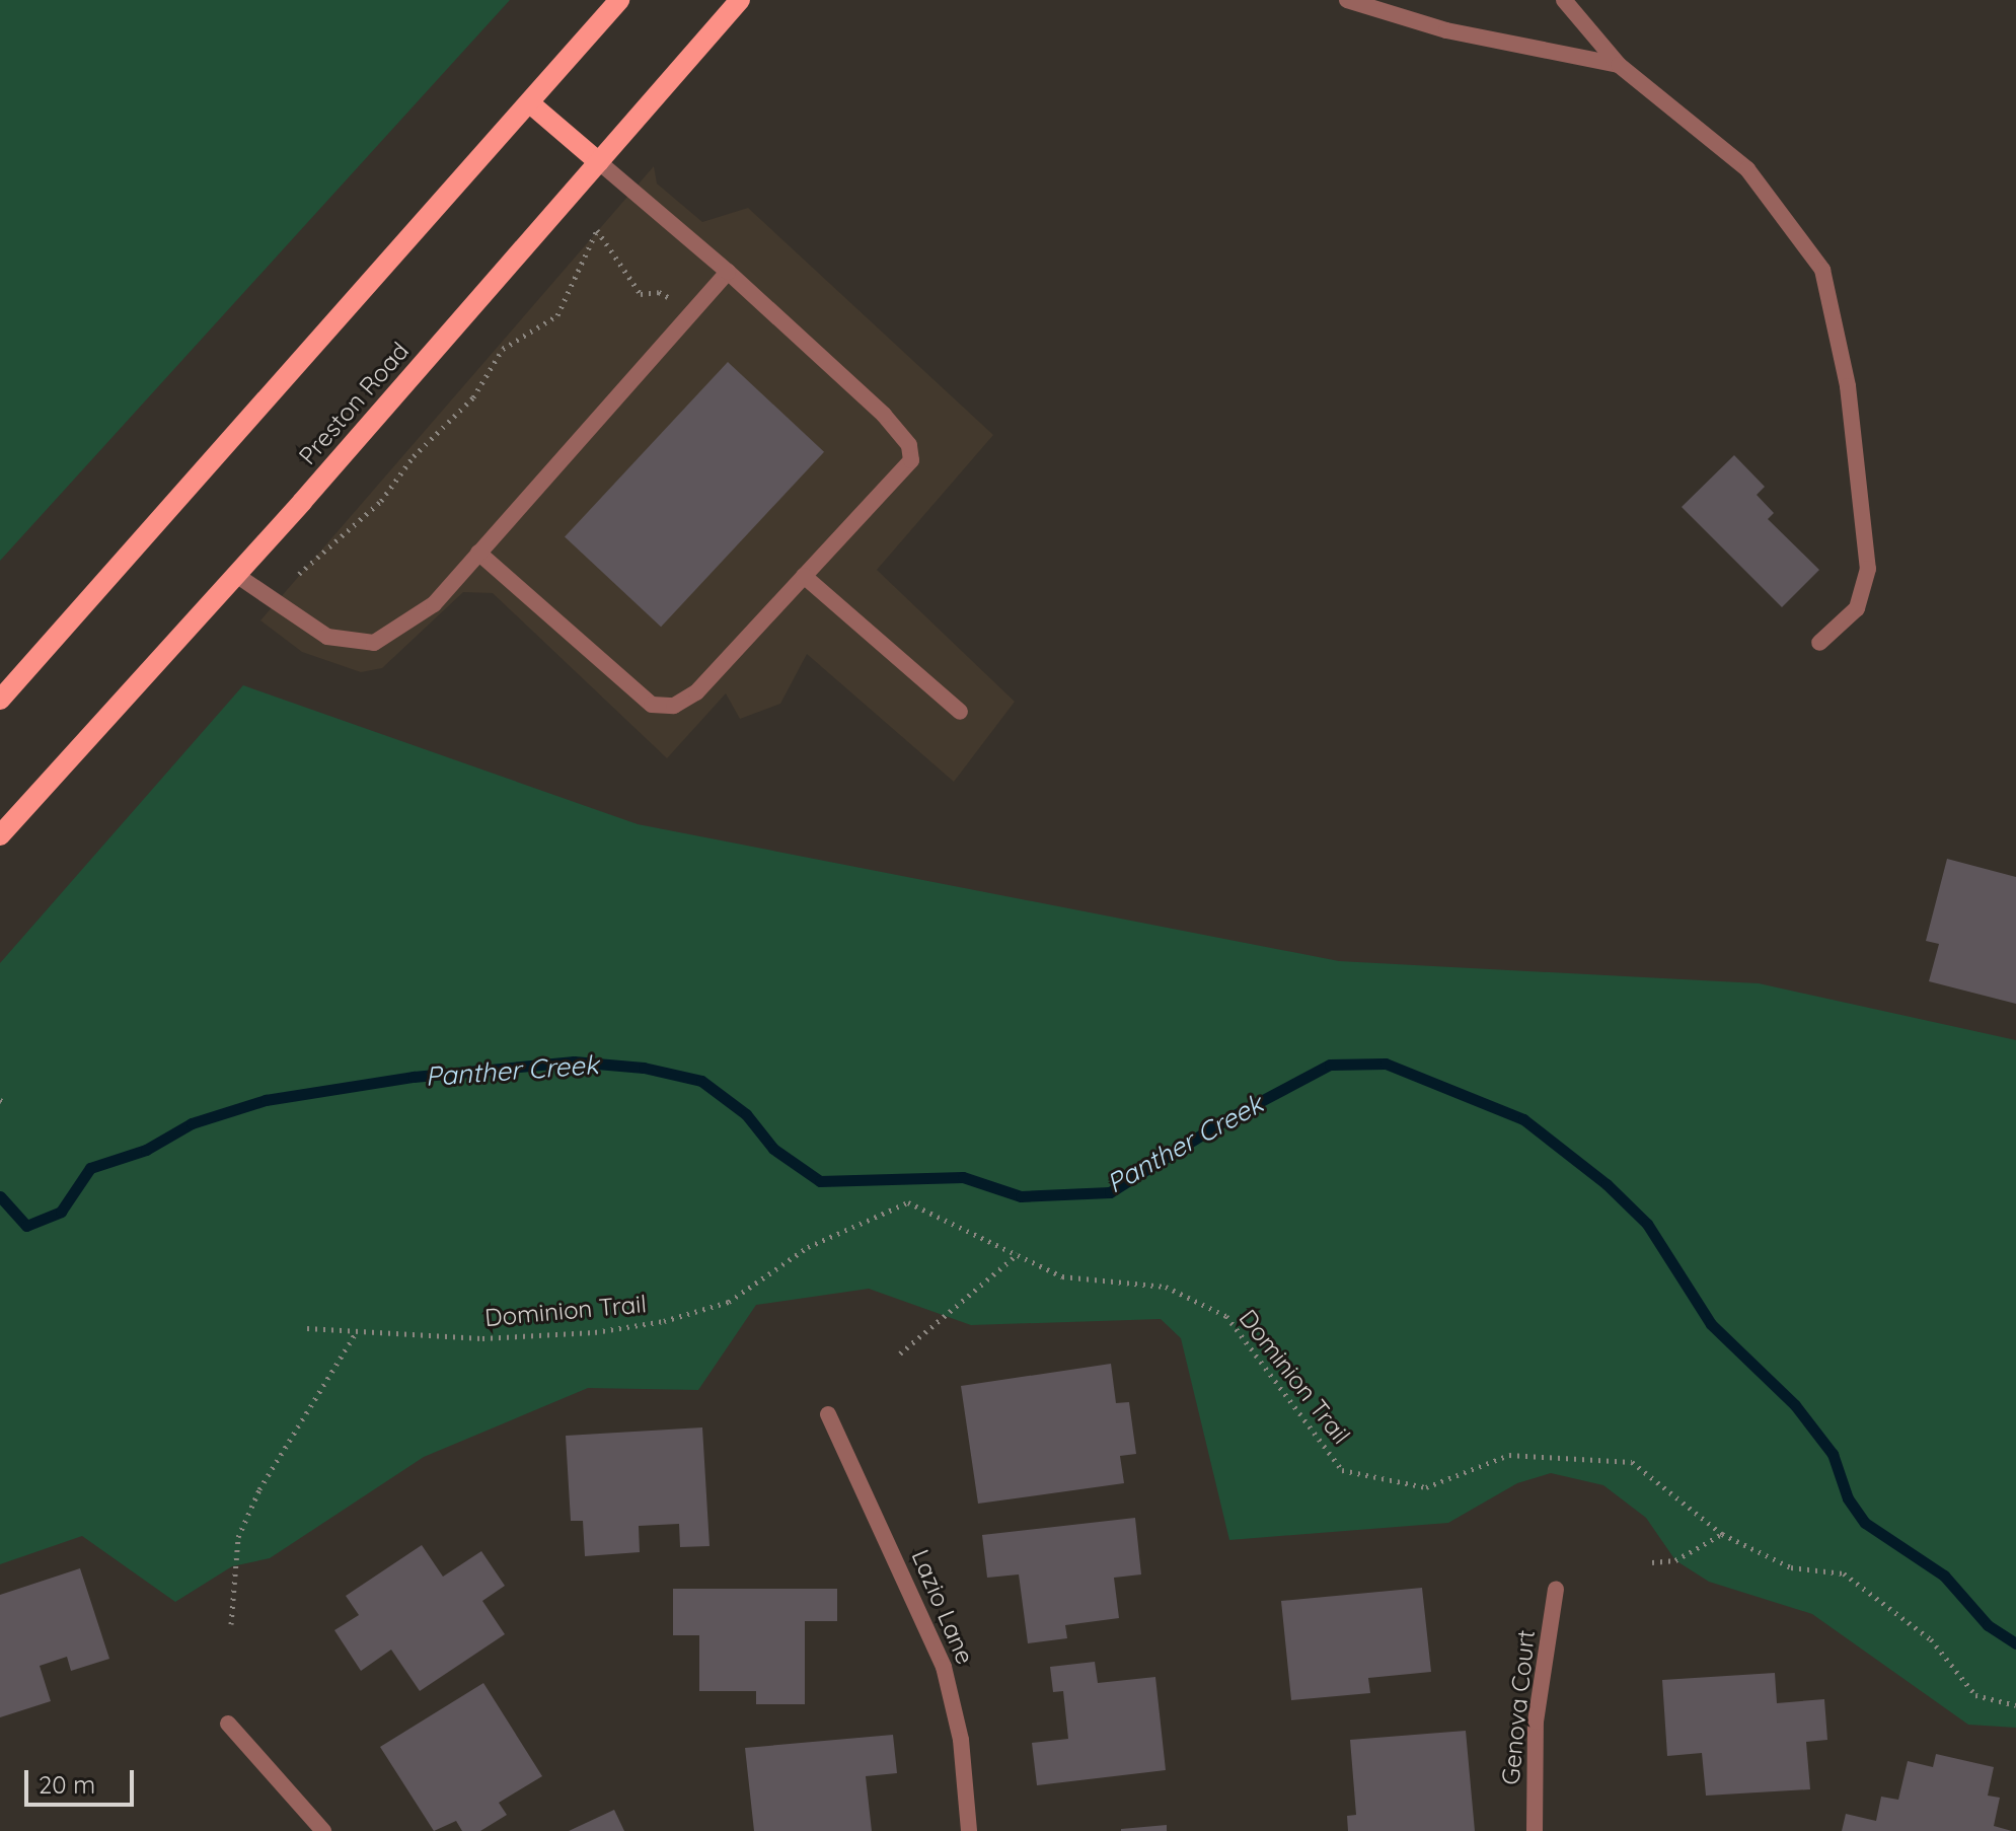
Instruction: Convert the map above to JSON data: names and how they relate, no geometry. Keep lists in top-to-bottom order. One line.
{"streets":{"main road":["Preston Road"],"street":["Lazio Lane","Genova Court"],"path":["Dominion Trail"]},"water":["Panther Creek"],"scale_bar":"20 m"}
